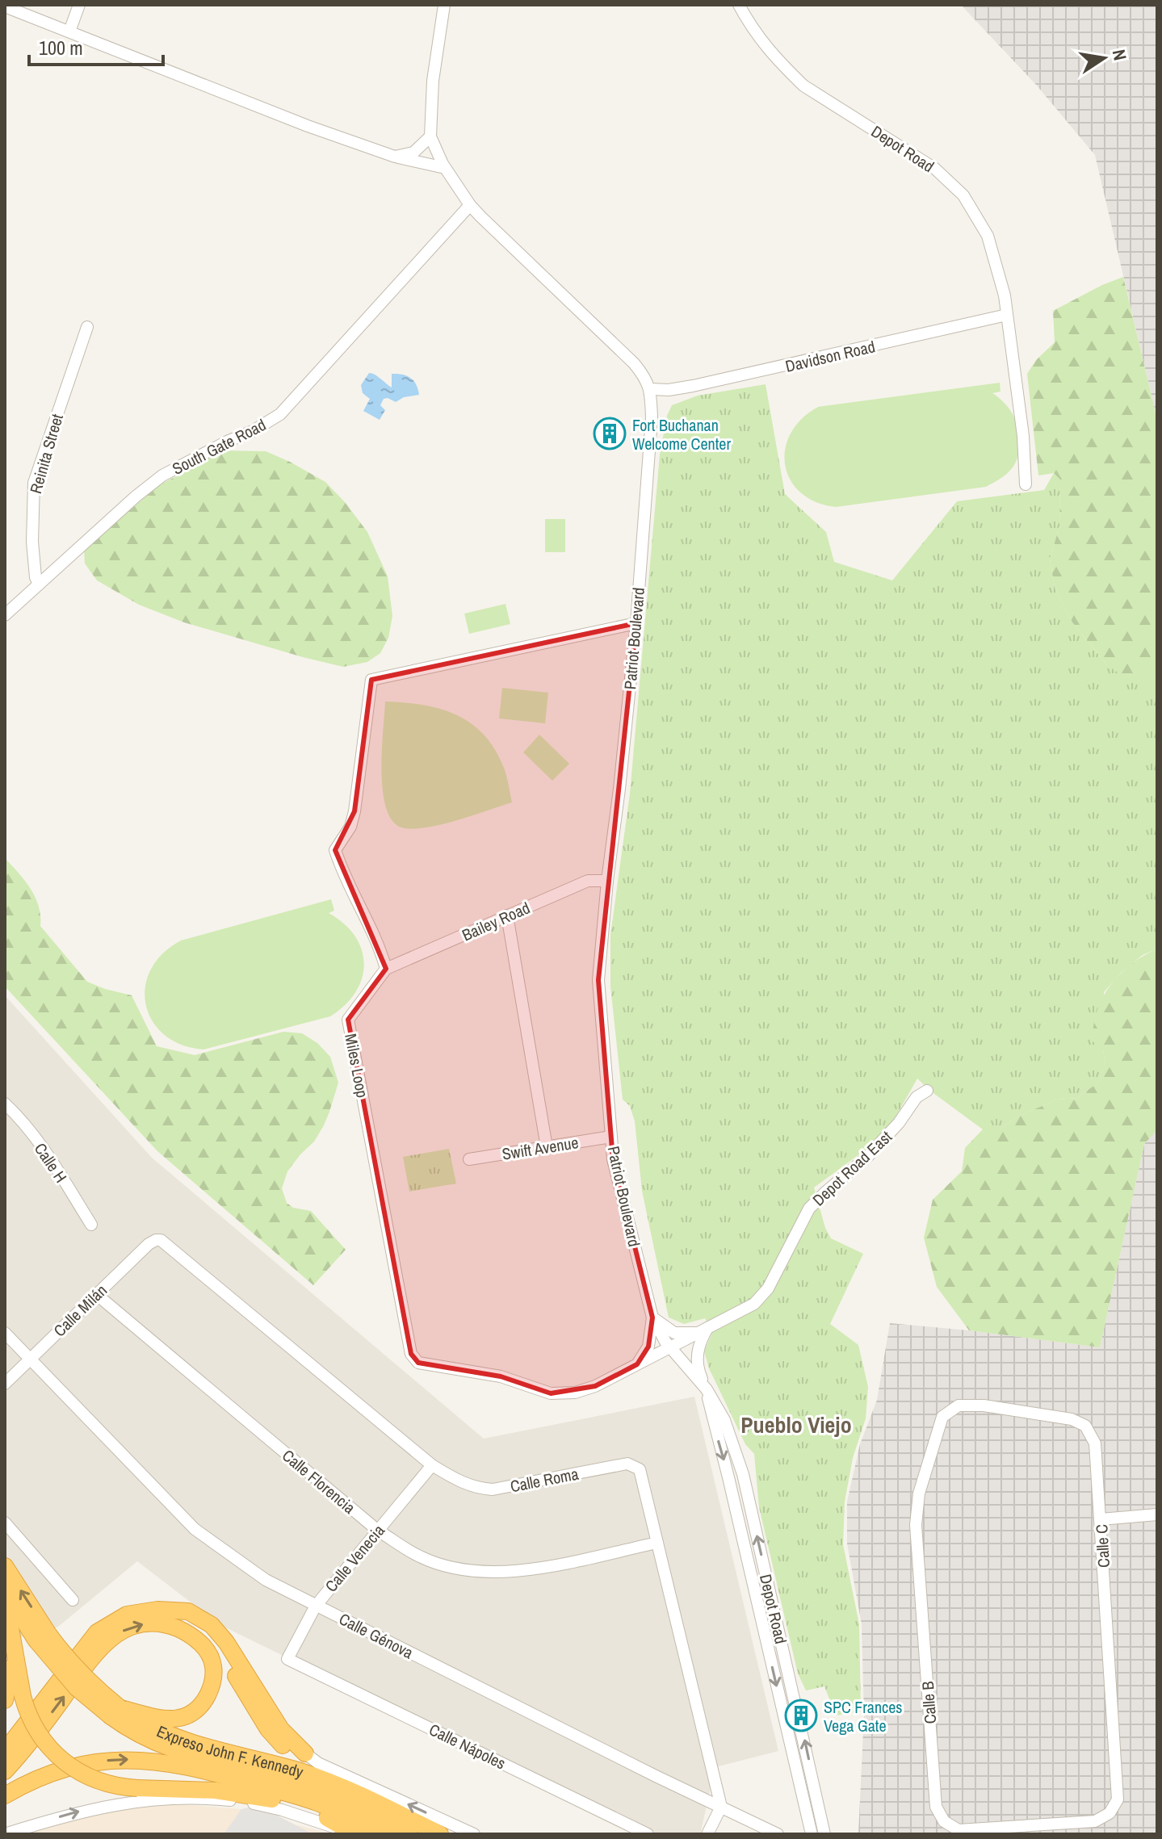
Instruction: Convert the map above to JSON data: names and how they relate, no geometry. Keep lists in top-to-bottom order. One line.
{"streets":{"highway":["Expreso John F. Kennedy"],"street":["Depot Road","Davidson Road","South Gate Road","Reinita Street","Patriot Boulevard","Bailey Road","Miles Loop","Swift Avenue","Calle H","Depot Road East","Calle Milán","Calle Roma","Calle Florencia","Calle C","Calle Venecia","Calle Génova","Calle B","Calle Nápoles"]},"crossings":[["Depot Road","Davidson Road"],["Depot Road","Patriot Boulevard"],["Depot Road","Miles Loop"],["Depot Road","Depot Road East"],["Davidson Road","Patriot Boulevard"],["South Gate Road","Reinita Street"],["Patriot Boulevard","Bailey Road"],["Patriot Boulevard","Miles Loop"],["Patriot Boulevard","Swift Avenue"],["Patriot Boulevard","Depot Road East"],["Bailey Road","Miles Loop"],["Miles Loop","Depot Road East"],["Calle Milán","Calle Roma"],["Calle Milán","Calle Florencia"],["Calle Milán","Calle Génova"],["Calle Roma","Calle Florencia"],["Calle Roma","Calle Venecia"],["Calle Roma","Calle Génova"],["Calle Florencia","Calle Venecia"],["Calle C","Calle B"],["Calle Venecia","Calle Génova"],["Calle Venecia","Calle Nápoles"]],"districts":["Pueblo Viejo"],"places":{"building":["Fort Buchanan Welcome Center","SPC Frances Vega Gate"]},"scale_bar":"100 m","north":"right"}
